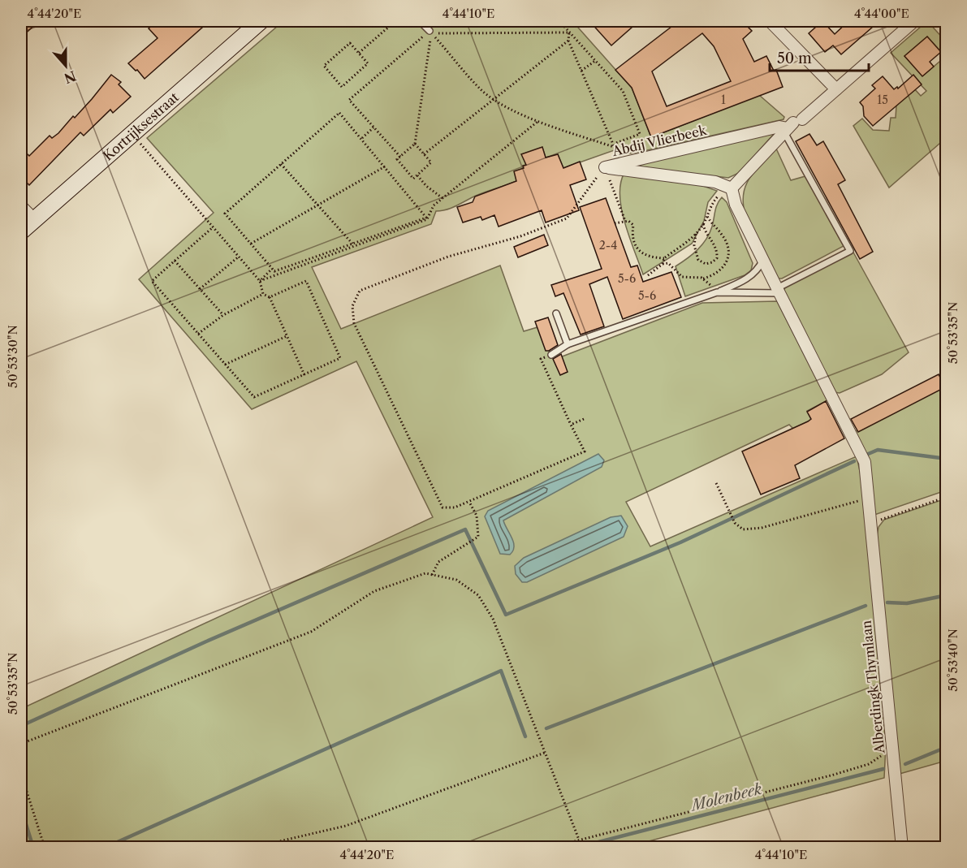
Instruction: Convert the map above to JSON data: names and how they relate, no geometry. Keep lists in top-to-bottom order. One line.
{"streets":{"street":["Kortrijksestraat","Abdij Vlierbeek","Alberdingk Thymlaan"]},"water":["Molenbeek"],"house_numbers":["1","15","2-4","5-6","5-6"],"scale_bar":"50 m","north":"bottom","coordinates":["4°44'20\"E","4°44'10\"E","4°44'00\"E","50°53'35\"N","50°53'30\"N","50°53'40\"N"]}
